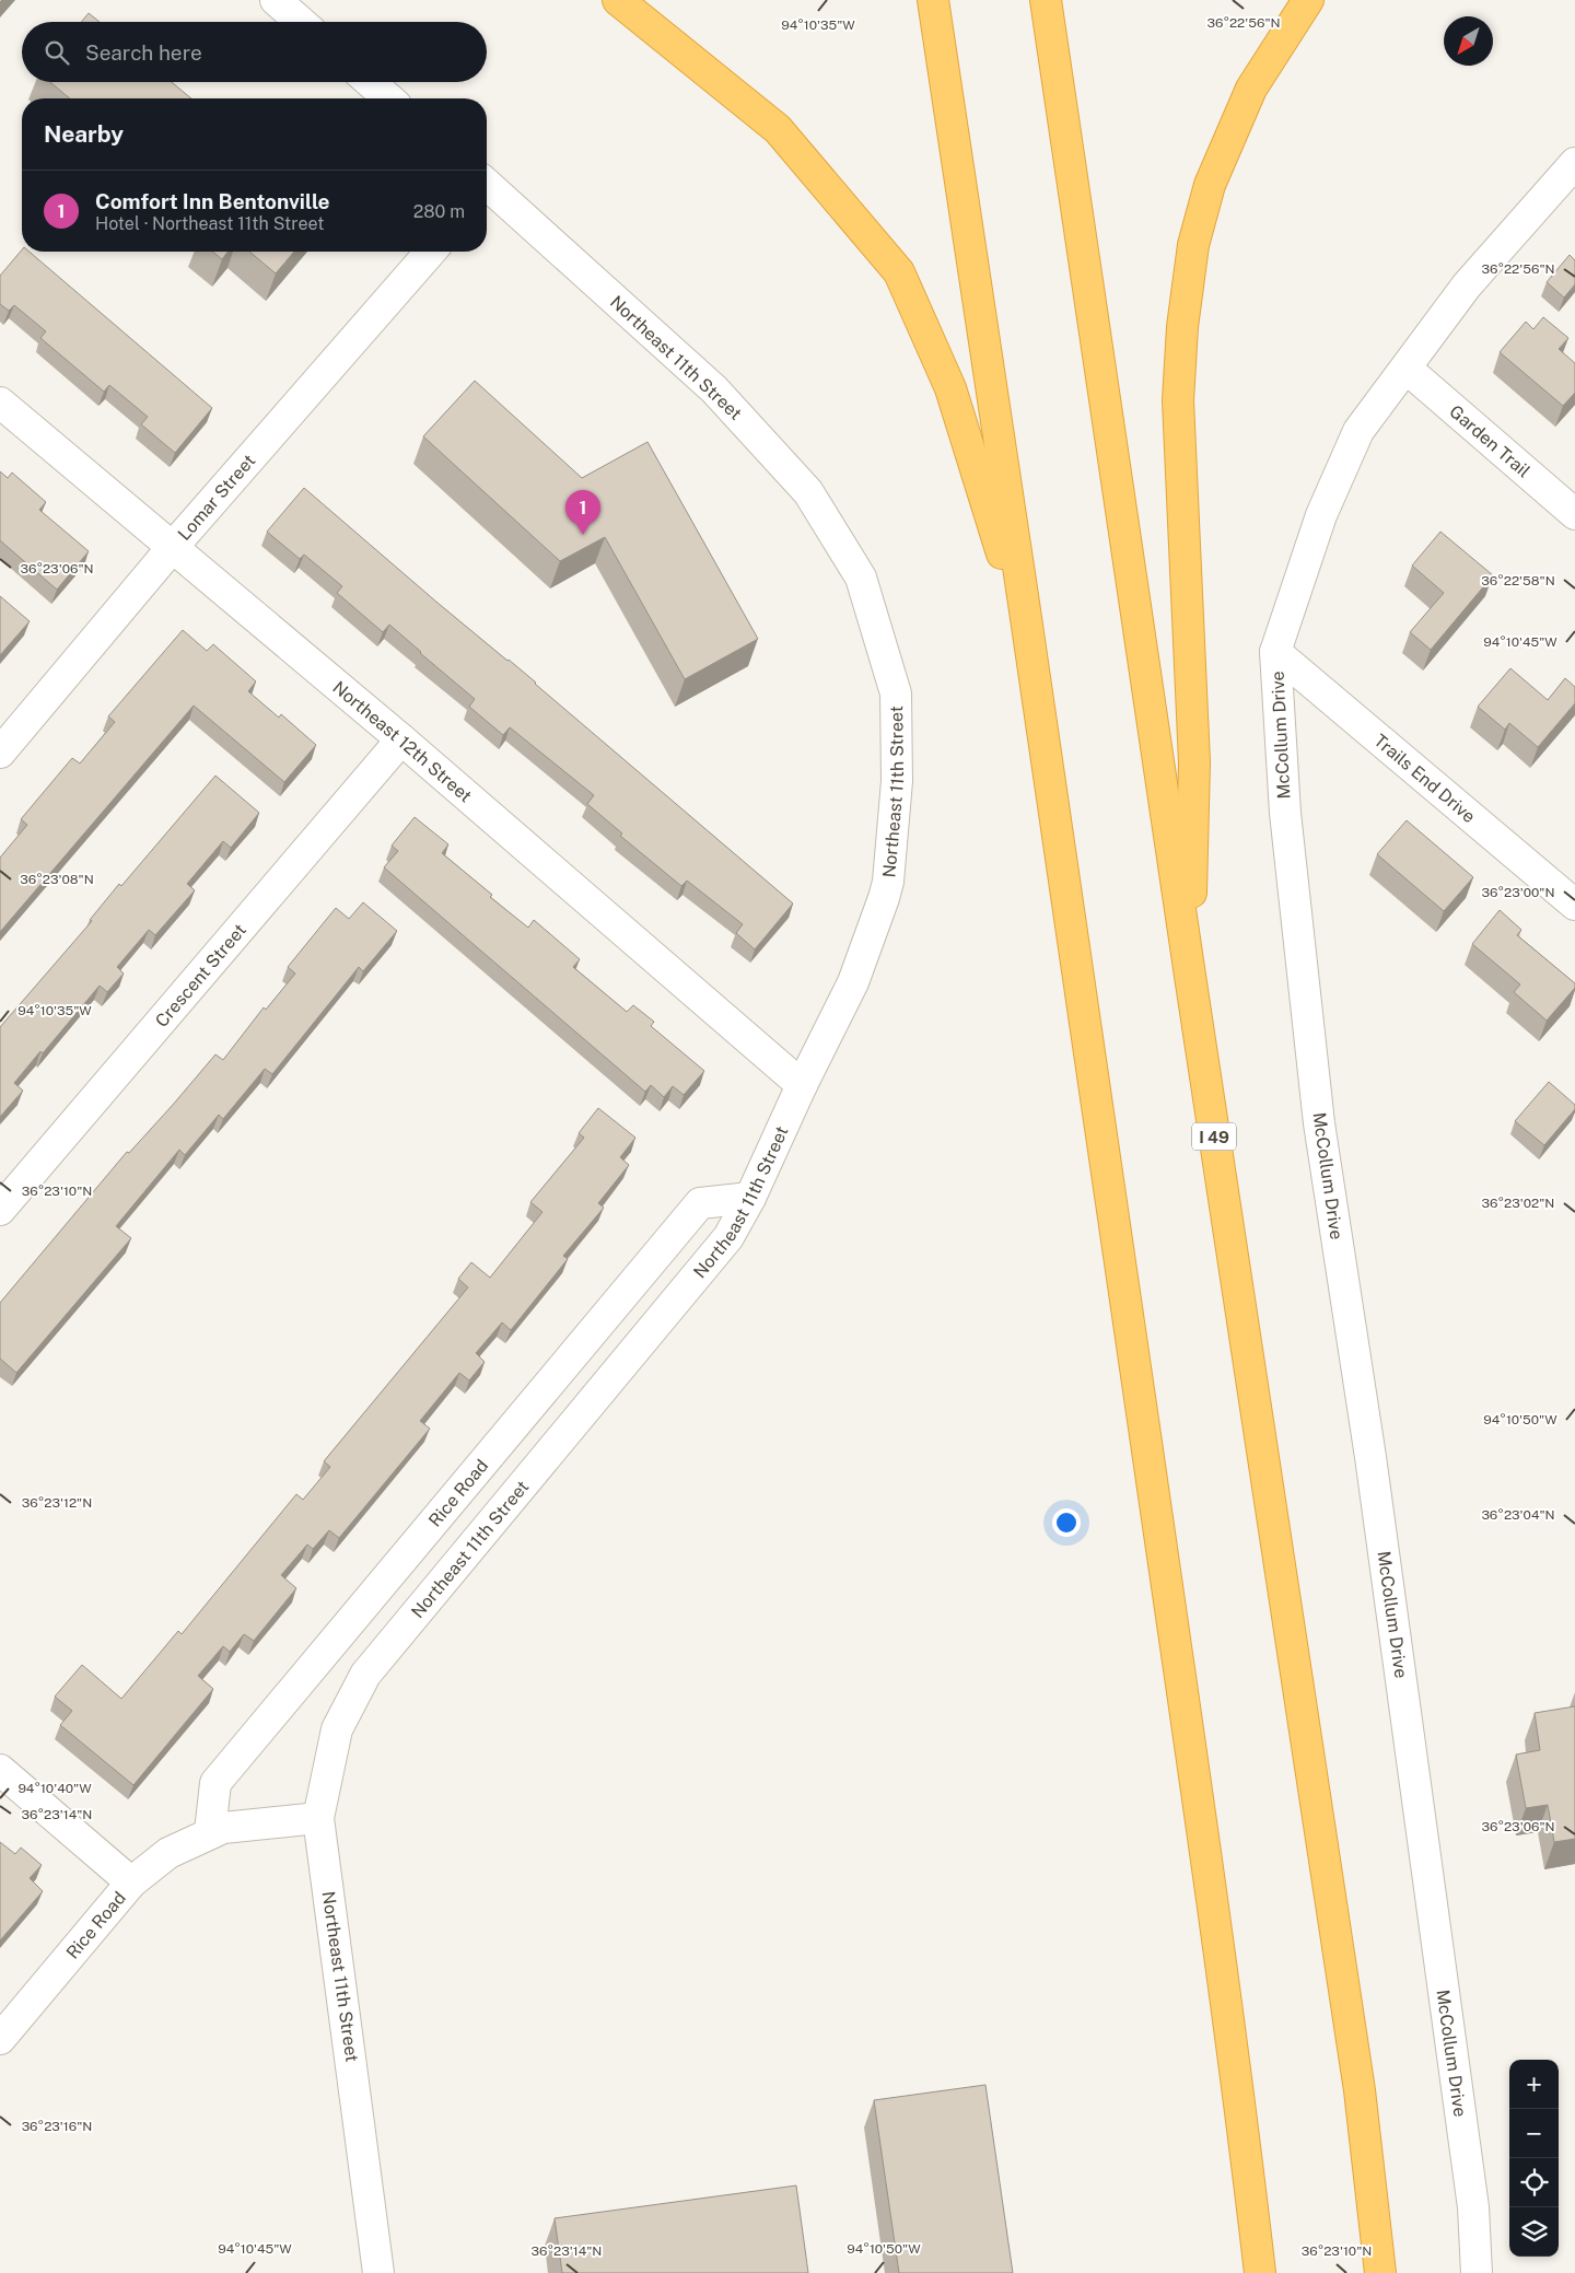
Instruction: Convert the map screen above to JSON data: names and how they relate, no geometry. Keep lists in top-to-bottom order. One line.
{"streets":{"highway":["I 49"],"street":["Northeast 11th Street","Garden Trail","Lomar Street","McCollum Drive","Northeast 12th Street","Trails End Drive","Crescent Street","Rice Road"]},"crossings":[["Northeast 11th Street","Northeast 12th Street"],["Northeast 11th Street","Rice Road"],["Garden Trail","McCollum Drive"],["Lomar Street","Northeast 12th Street"],["McCollum Drive","Trails End Drive"],["Northeast 12th Street","Crescent Street"]],"north":"bottom left","page":{"search":"Search here","heading":"Nearby","list":[{"mark":"1","name":"Comfort Inn Bentonville","note":"Hotel · Northeast 11th Street","value":"280 m"}],"pins":"1","map_buttons":["+","−"]},"coordinates":["36°22'56\"N","94°10'35\"W","36°23'06\"N","36°22'58\"N","94°10'45\"W","36°23'08\"N","36°23'00\"N","36°23'10\"N","36°23'02\"N","94°10'50\"W","36°23'12\"N","36°23'04\"N","94°10'40\"W","36°23'14\"N","36°23'16\"N"]}
